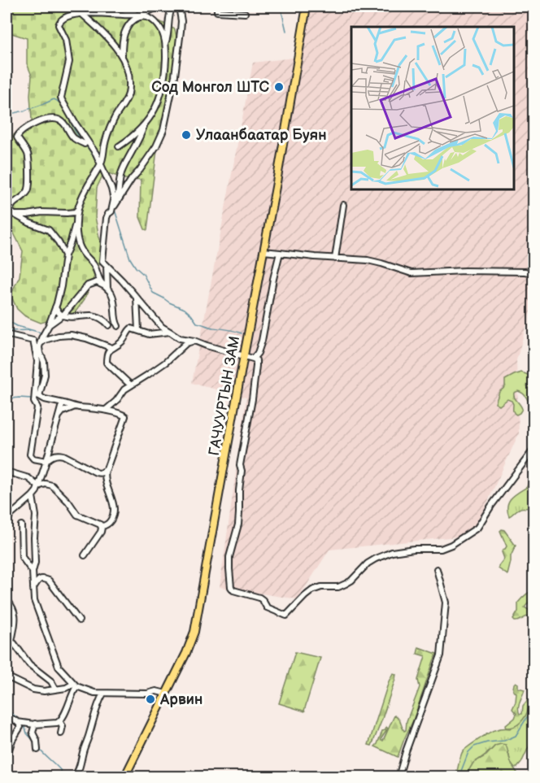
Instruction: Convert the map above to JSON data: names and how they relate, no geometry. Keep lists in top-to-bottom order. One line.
{"streets":{"main road":["ГАЧУУРТЫН ЗАМ"]},"places":["Сод Монгол ШТС","Улаанбаатар Буян","Арвин"]}
